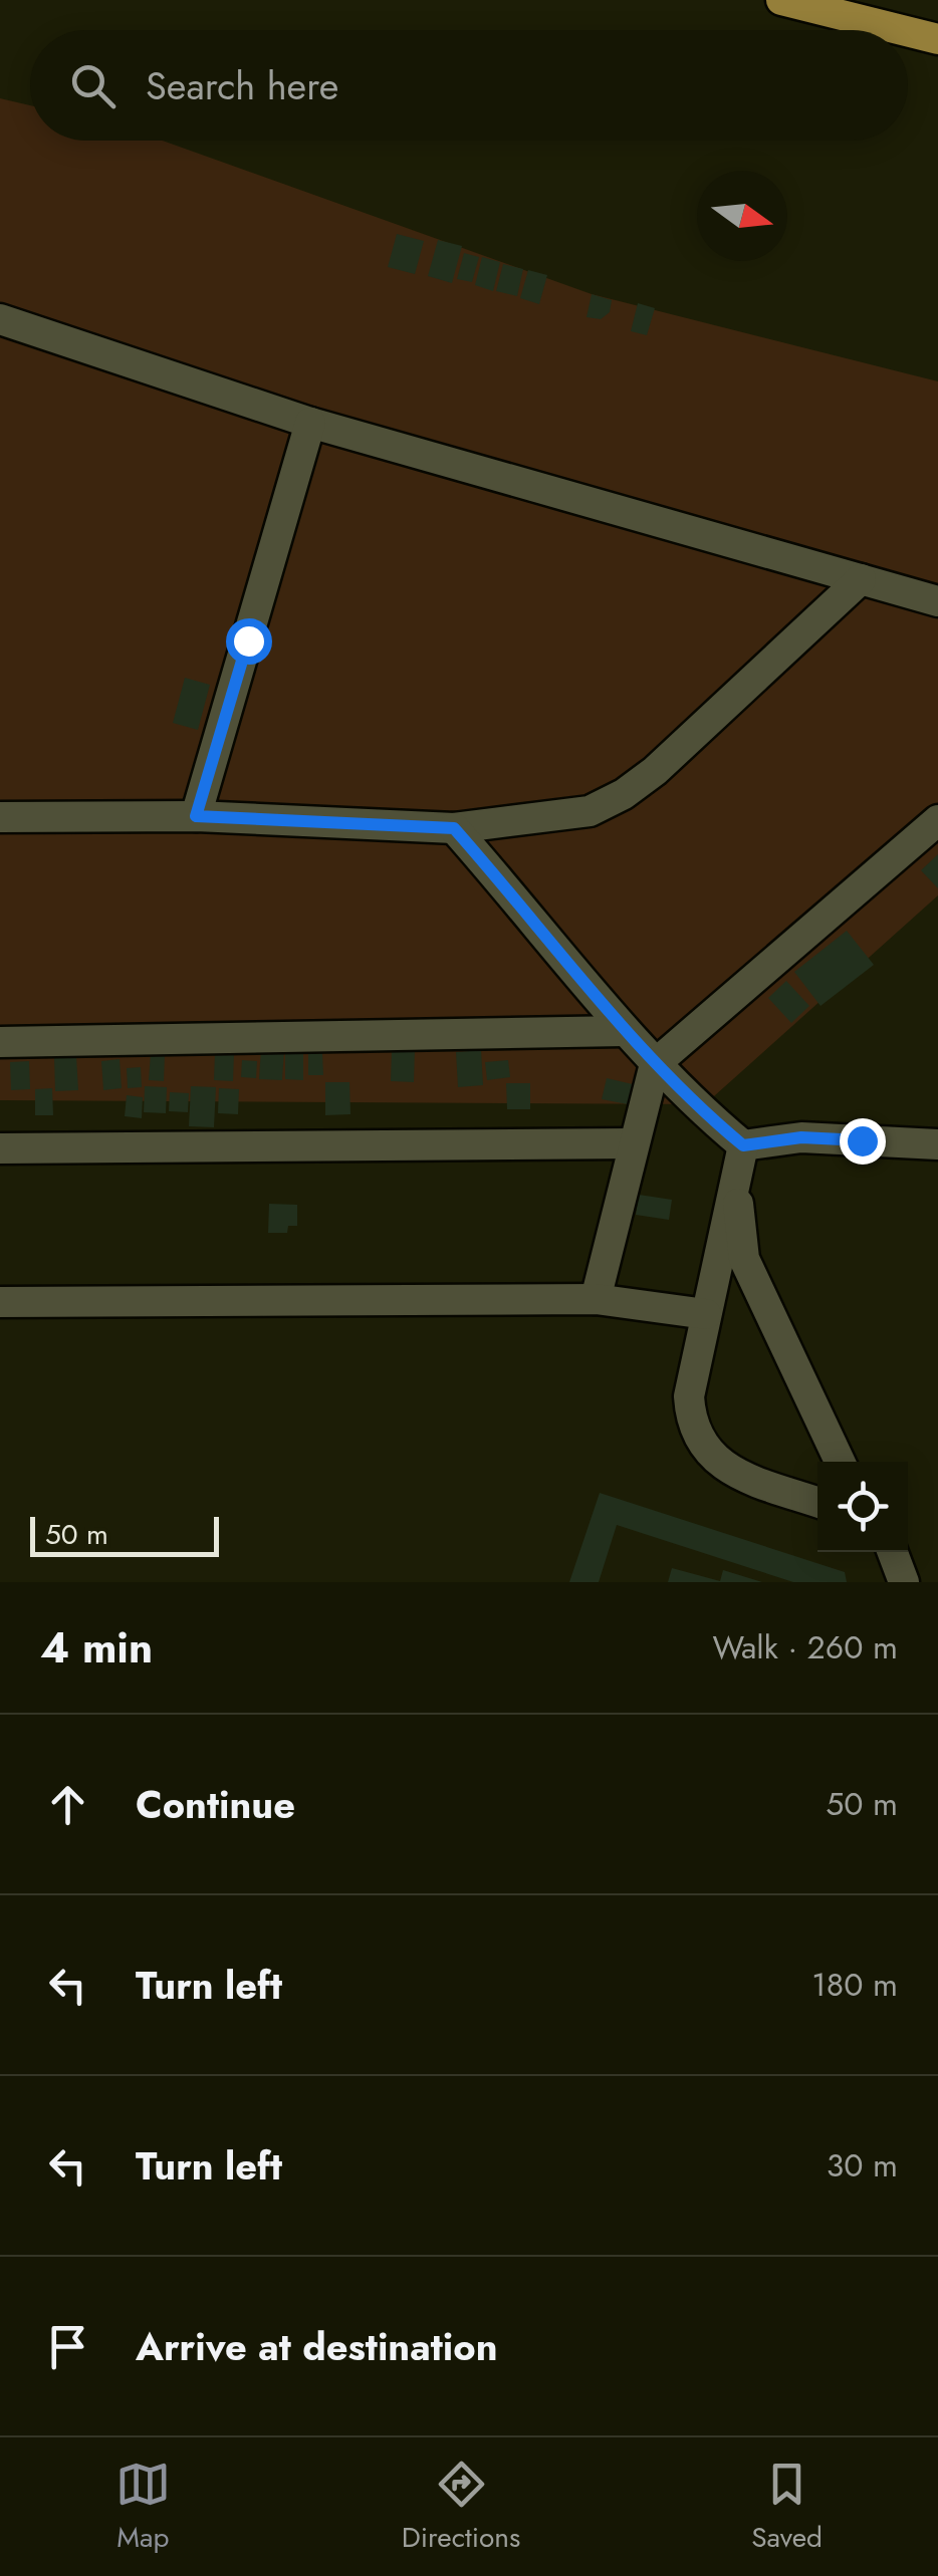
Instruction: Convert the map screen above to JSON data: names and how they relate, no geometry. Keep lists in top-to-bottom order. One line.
{"scale_bar":"50 m","north":"right","page":{"search":"Search here","scale":"50 m","heading":["4 min","Walk · 260 m"],"list":[["Continue","50 m"],["Turn left","180 m"],["Turn left","30 m"],"Arrive at destination"],"nav":["Map","Directions","Saved"]}}
